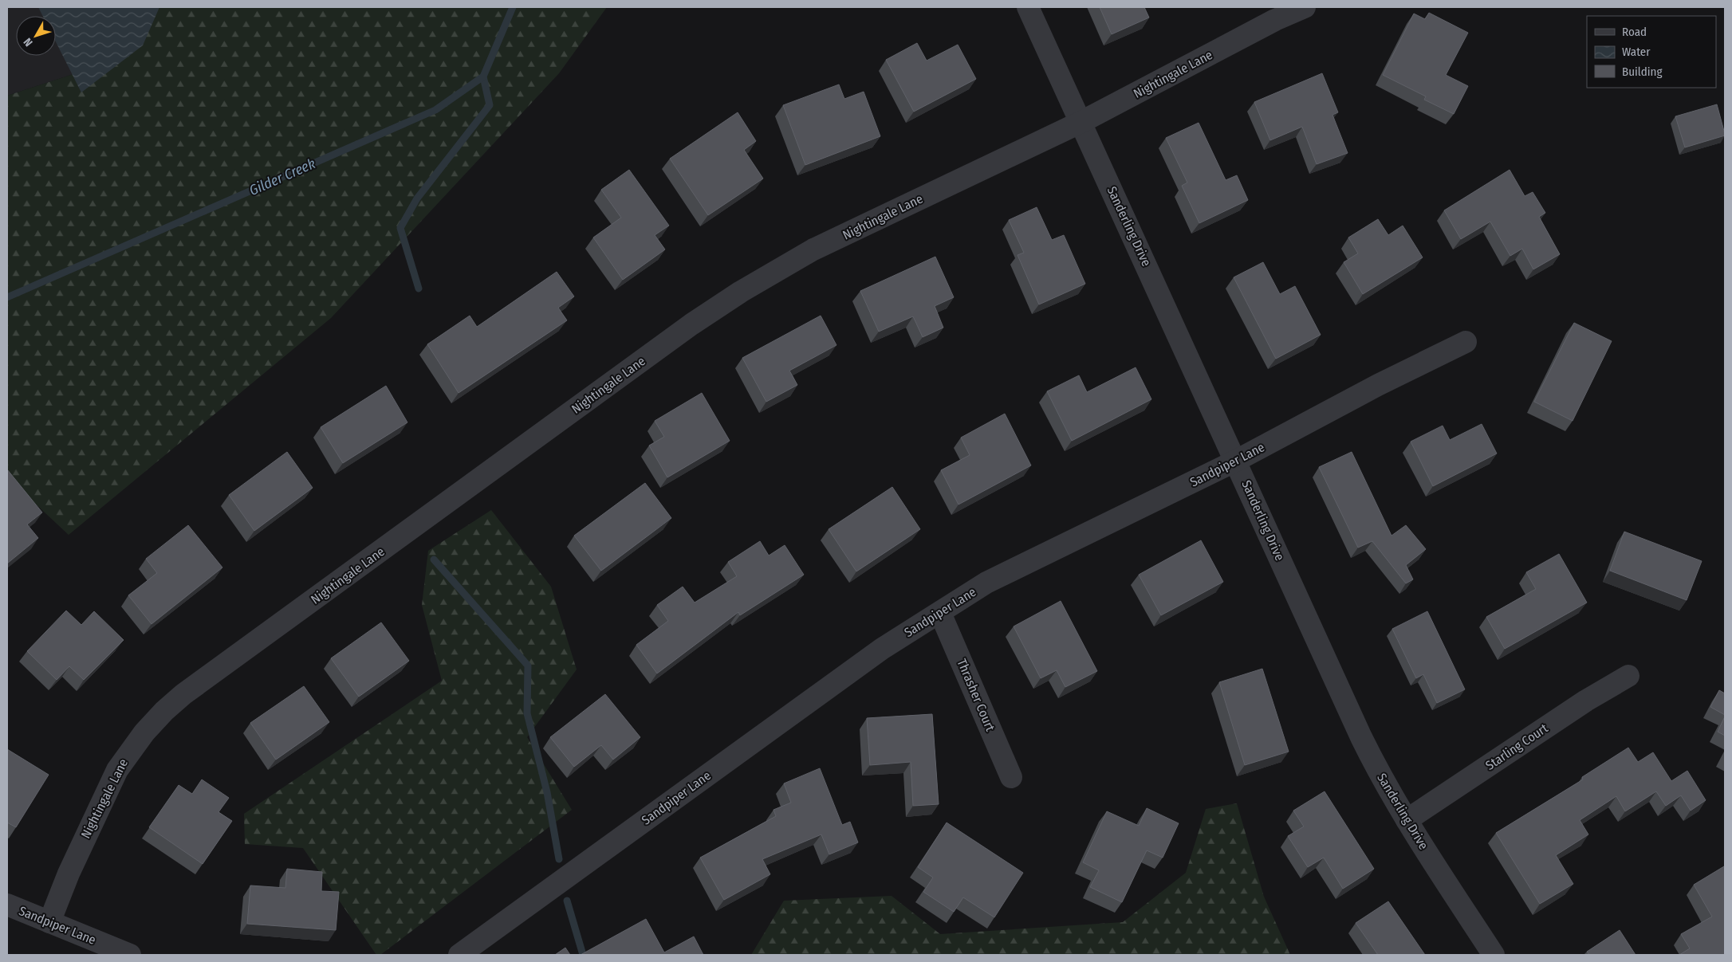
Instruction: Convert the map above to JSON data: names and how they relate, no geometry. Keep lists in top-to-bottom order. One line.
{"streets":{"street":["Nightingale Lane","Sanderling Drive","Sandpiper Lane","Thrasher Court","Starling Court"]},"crossings":[["Nightingale Lane","Sanderling Drive"],["Nightingale Lane","Sandpiper Lane"],["Sanderling Drive","Sandpiper Lane"],["Sanderling Drive","Starling Court"],["Sandpiper Lane","Thrasher Court"]],"water":["Gilder Creek"],"legend":["Road","Water","Building"],"north":"bottom left"}
